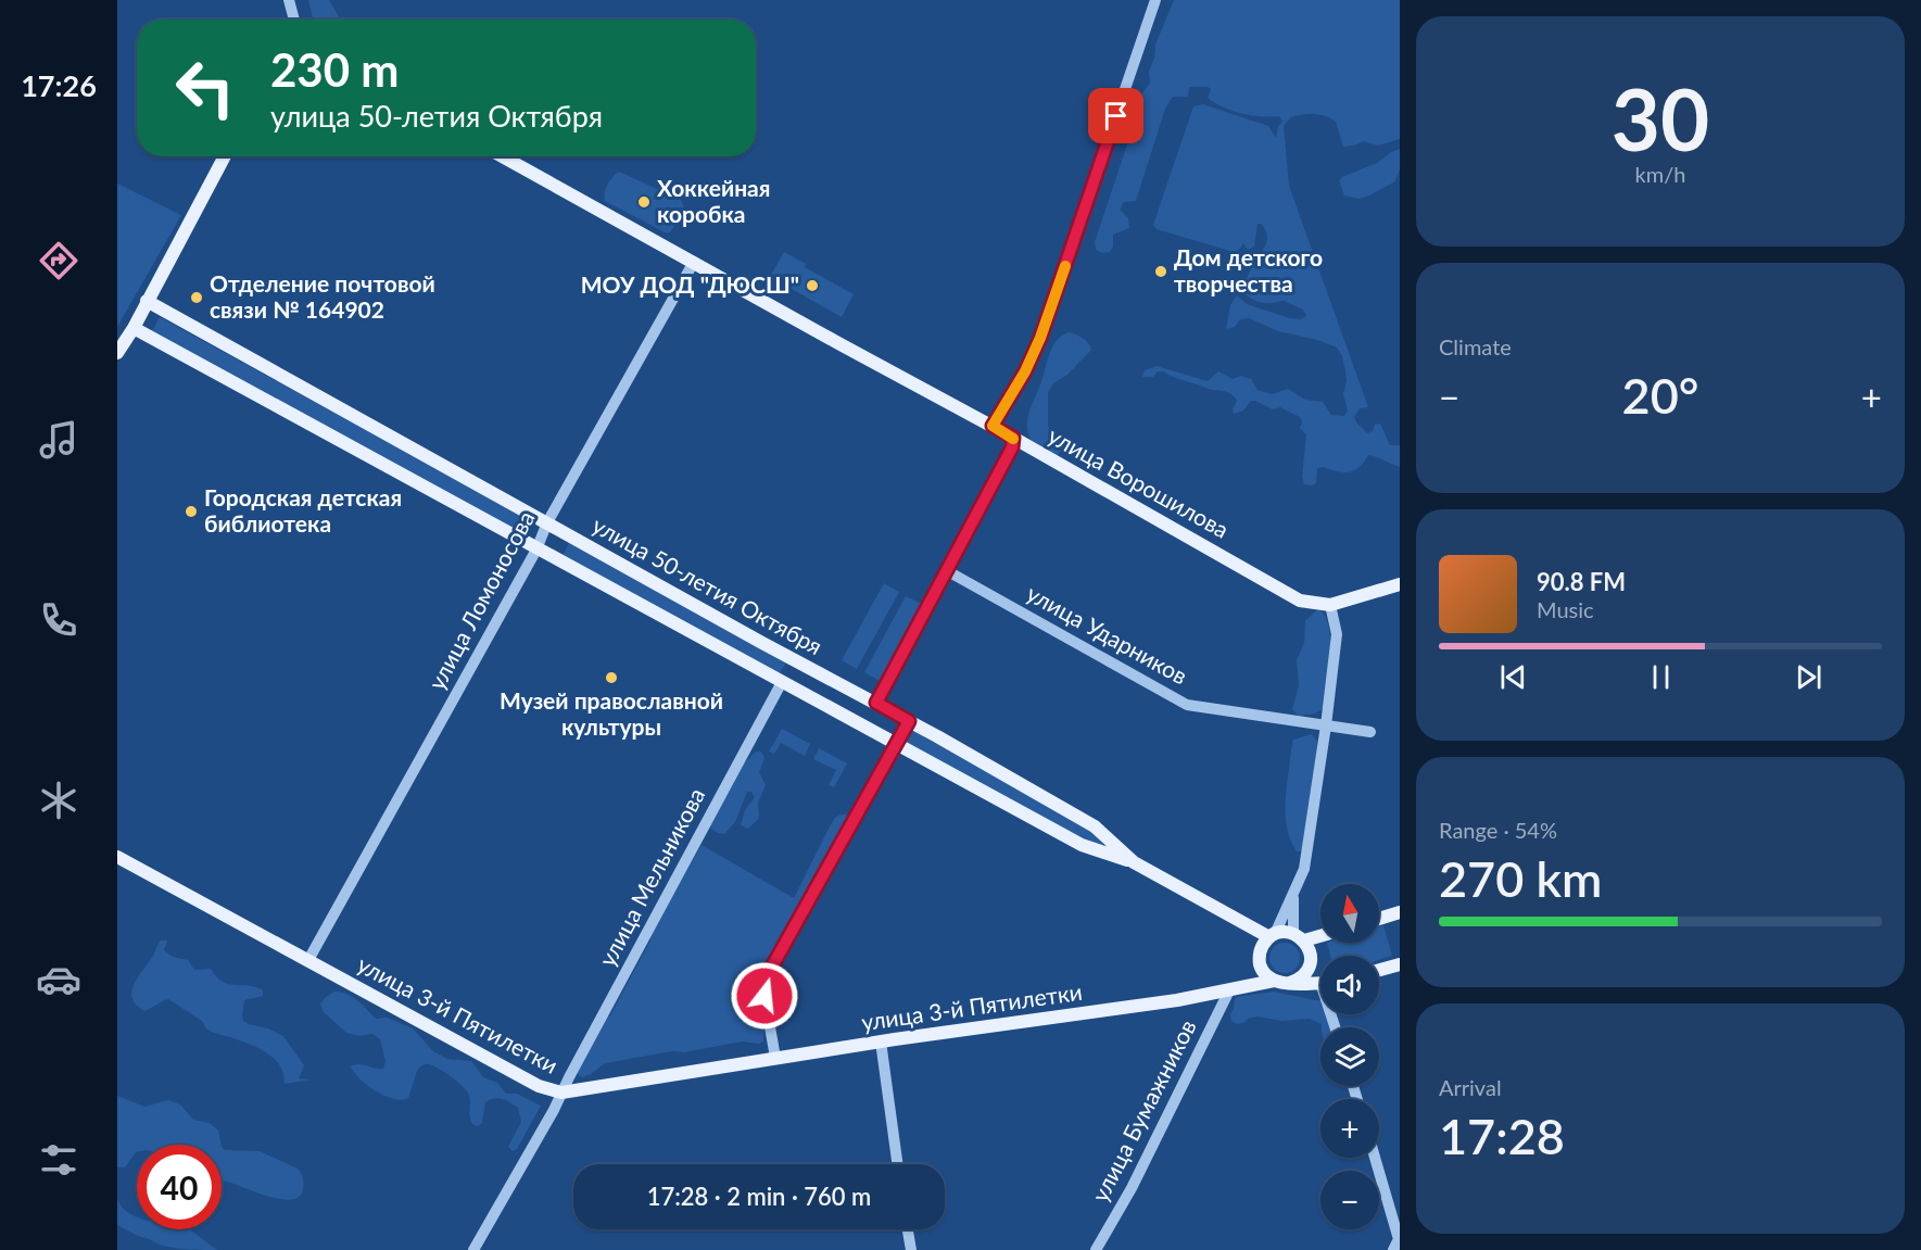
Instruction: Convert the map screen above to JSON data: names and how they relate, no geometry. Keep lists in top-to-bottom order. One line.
{"streets":{"main road":["улица Ворошилова","улица 50-летия Октября","улица 3-й Пятилетки"],"street":["улица Ломоносова","улица Ударников","улица Мельникова","улица Бумажников"]},"crossings":[["улица Ворошилова","улица Ломоносова"],["улица 50-летия Октября","улица Ломоносова"],["улица 50-летия Октября","улица Мельникова"],["улица 50-летия Октября","улица 3-й Пятилетки"],["улица Ломоносова","улица 3-й Пятилетки"],["улица Мельникова","улица 3-й Пятилетки"],["улица 3-й Пятилетки","улица Бумажников"]],"places":["Хоккейная коробка","Дом детского творчества","МОУ ДОД \"ДЮСШ\"","Отделение почтовой связи № 164902","Городская детская библиотека","Музей православной культуры"],"north":"top","page":{"tabs":"17:26","tile":[["30","km/h"],"Climate",["Range · 54%","270 km"],["Arrival","17:28"]],"turn":["230 m","улица 50-летия Октября"],"heat":["−","20°","+"],"song":["90.8 FM","Music"],"map_buttons":["+","−"],"limit":"40","trip":"17:28 · 2 min · 760 m"}}
